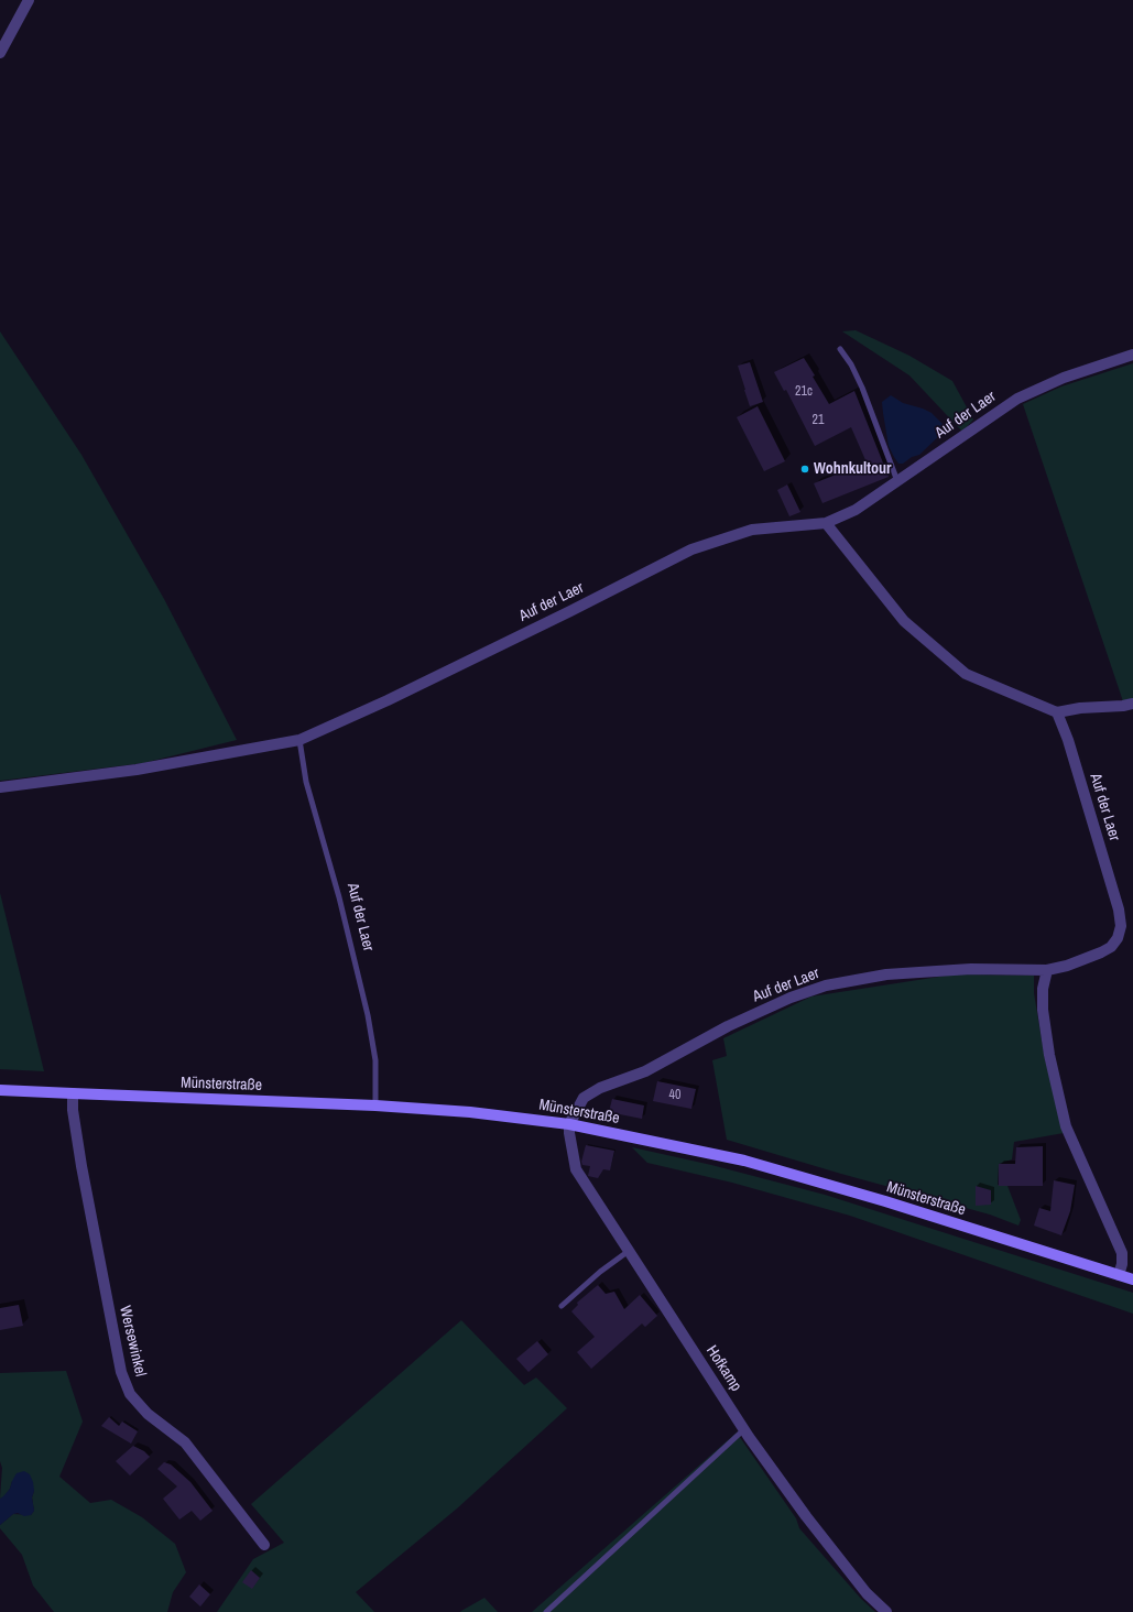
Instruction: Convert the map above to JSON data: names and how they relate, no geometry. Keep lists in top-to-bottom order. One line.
{"streets":{"main road":["Münsterstraße"],"street":["Auf der Laer","Wersewinkel","Hofkamp"]},"crossings":[["Auf der Laer","Münsterstraße"],["Auf der Laer","Hofkamp"],["Münsterstraße","Wersewinkel"],["Münsterstraße","Hofkamp"]],"places":["Wohnkultour"],"house_numbers":["21c","21","40"]}
